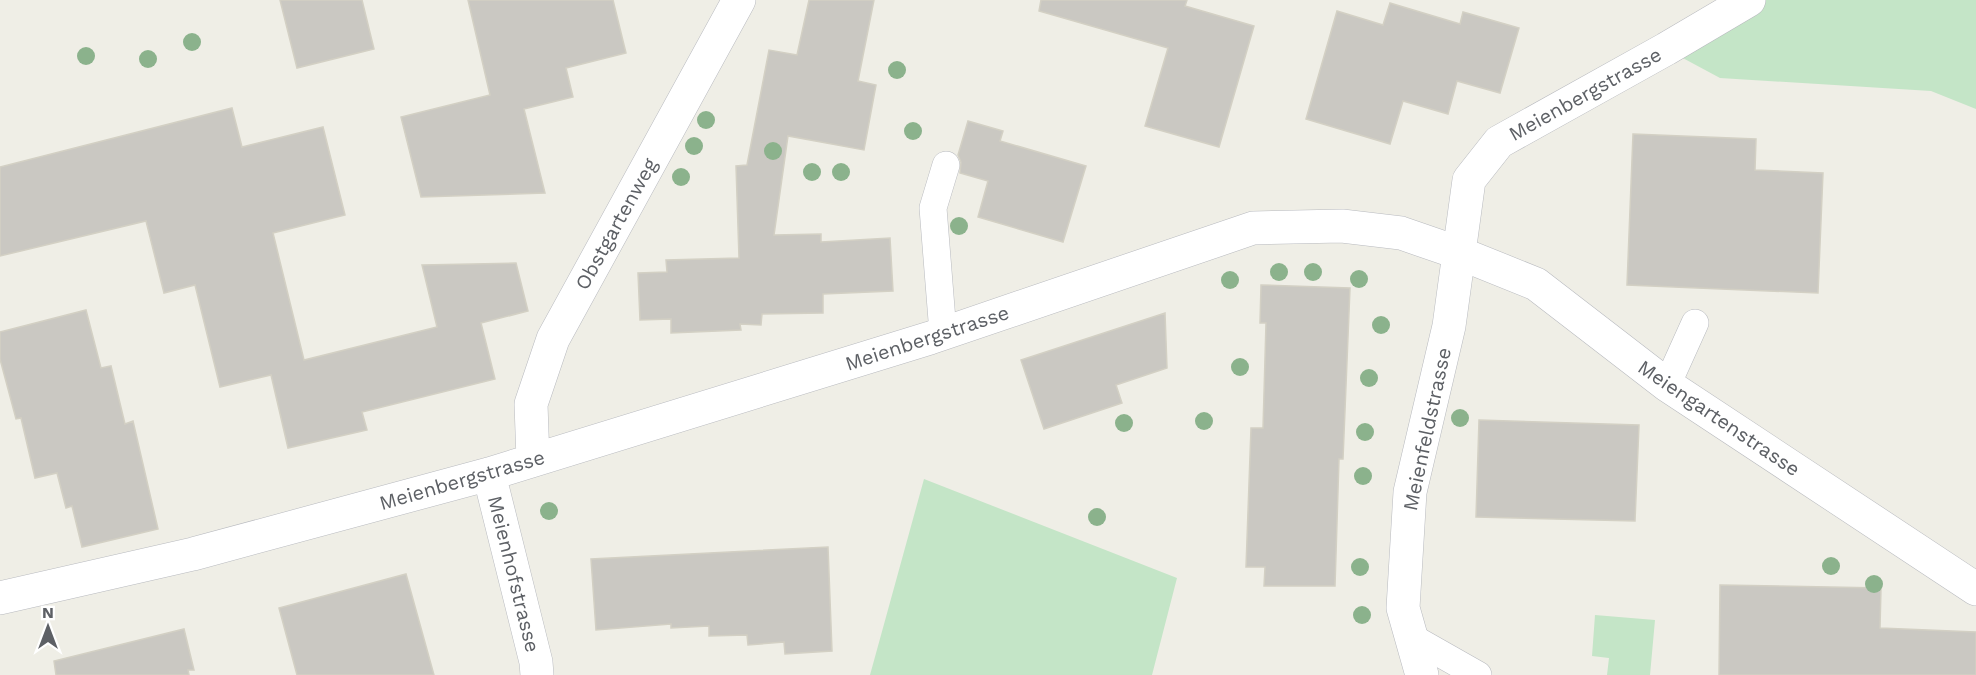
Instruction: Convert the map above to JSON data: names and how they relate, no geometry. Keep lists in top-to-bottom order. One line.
{"streets":{"street":["Meienbergstrasse","Obstgartenweg","Meiengartenstrasse","Meienfeldstrasse","Meienhofstrasse"]},"crossings":[["Meienbergstrasse","Obstgartenweg"],["Meienbergstrasse","Meiengartenstrasse"],["Meienbergstrasse","Meienfeldstrasse"],["Meienbergstrasse","Meienhofstrasse"],["Meiengartenstrasse","Meienfeldstrasse"]],"north":"top"}
